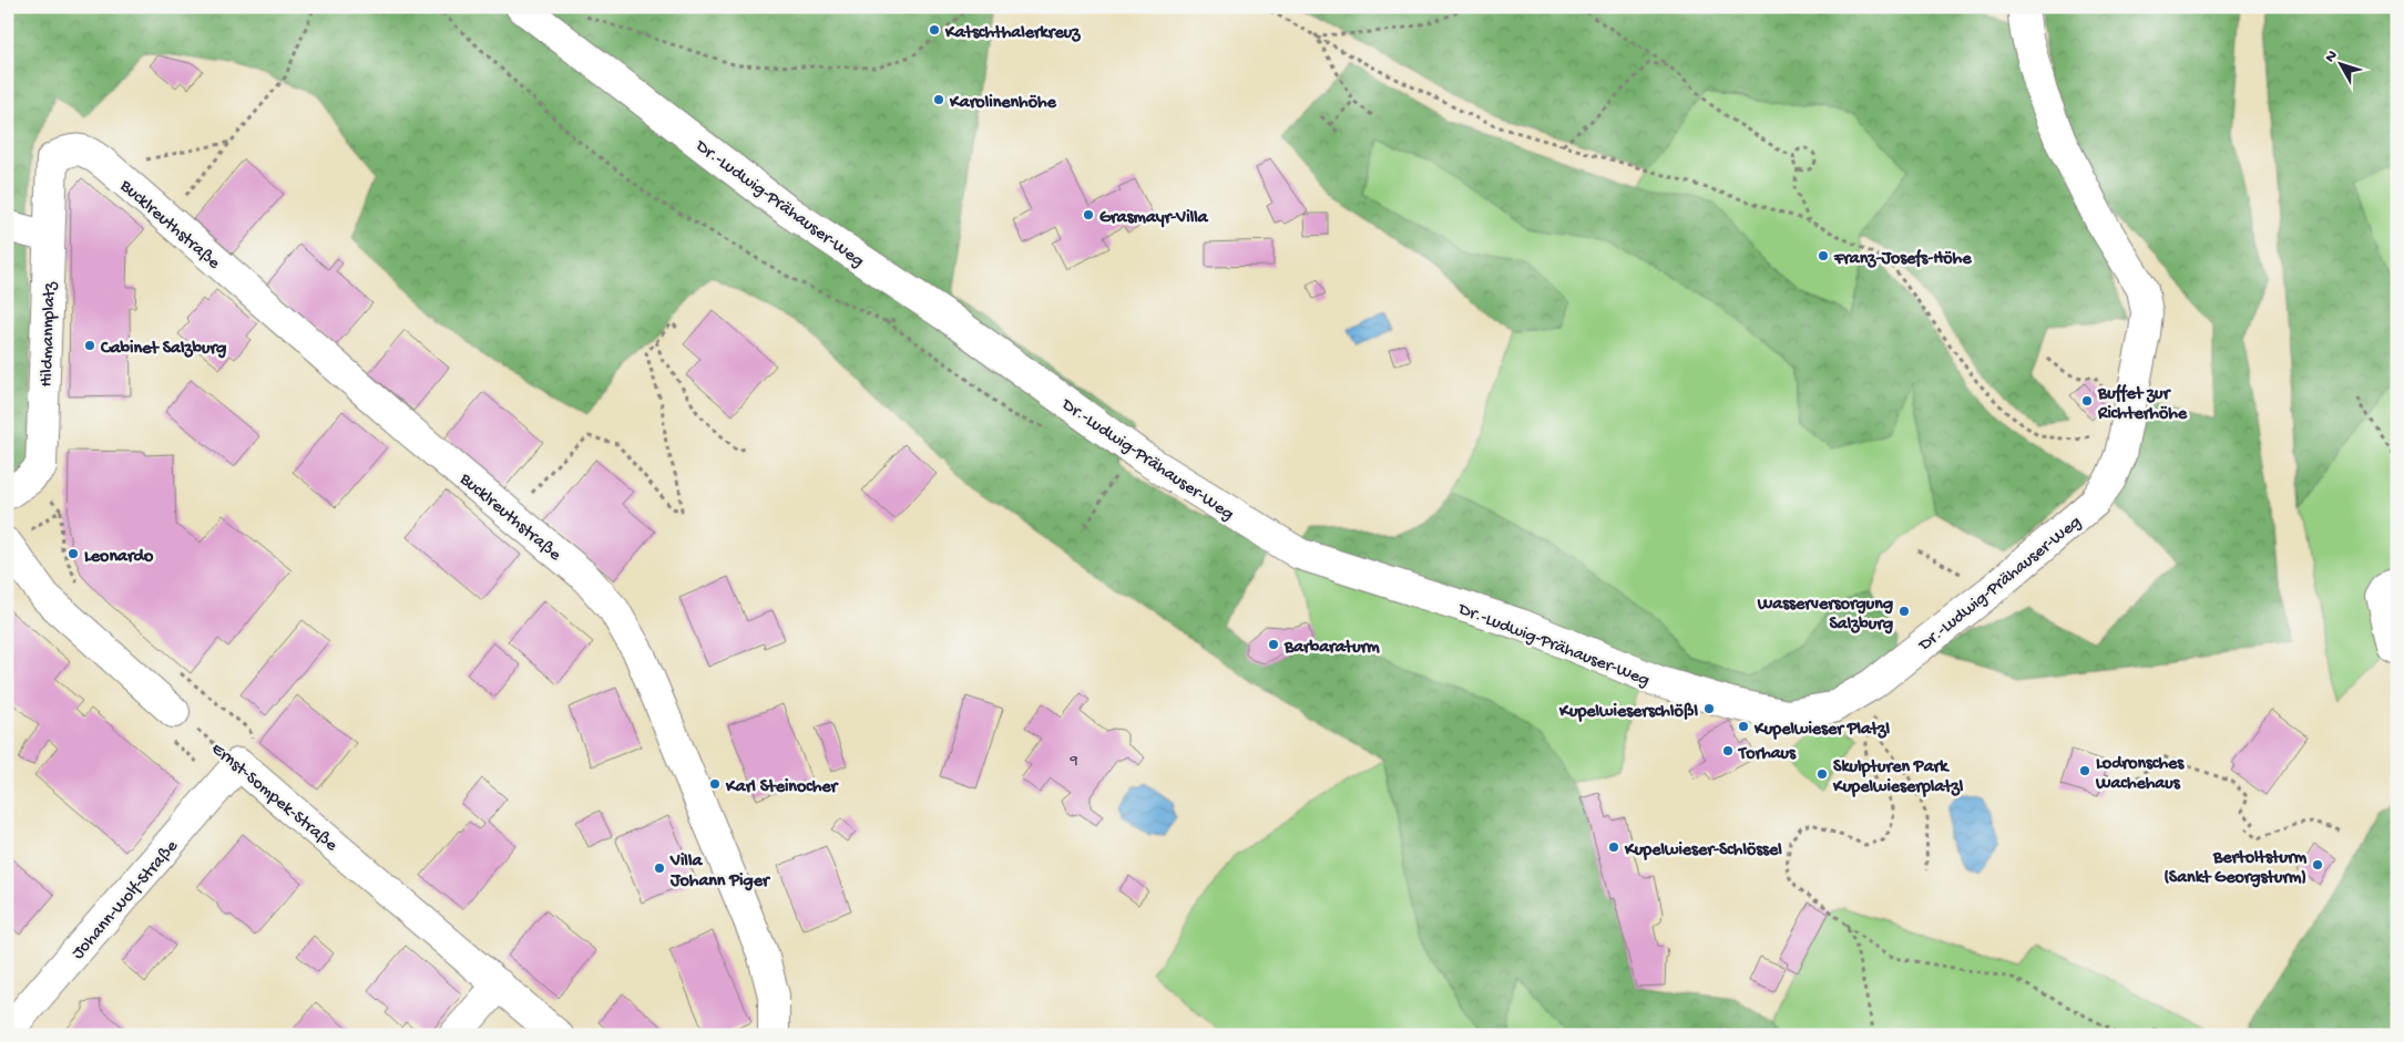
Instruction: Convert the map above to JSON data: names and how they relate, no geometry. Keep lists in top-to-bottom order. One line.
{"streets":{"street":["Dr.-Ludwig-Prähauser-Weg","Bucklreuthstraße","Hildmannplatz","Ernst-Sompek-Straße","Johann-Wolf-Straße"]},"crossings":[["Bucklreuthstraße","Hildmannplatz"],["Ernst-Sompek-Straße","Johann-Wolf-Straße"]],"places":["Katschthalerkreuz","Karolinenhöhe","Grasmayr-Villa","Franz-Josefs-Höhe","Cabinet Salzburg","Buffet zur Richterhöhe","Leonardo","Wasserversorgung Salzburg","Barbaraturm","Kupelwieserschlößl","Kupelwieser Platzl","Torhaus","Lodronsches Wachehaus","Skulpturen Park Kupelwieserplatzl","Karl Steinocher","Kupelwieser-Schlössel","Bertoltsturm (Sankt Georgsturm)","Villa Johann Piger"],"house_numbers":["9"],"north":"top left"}
